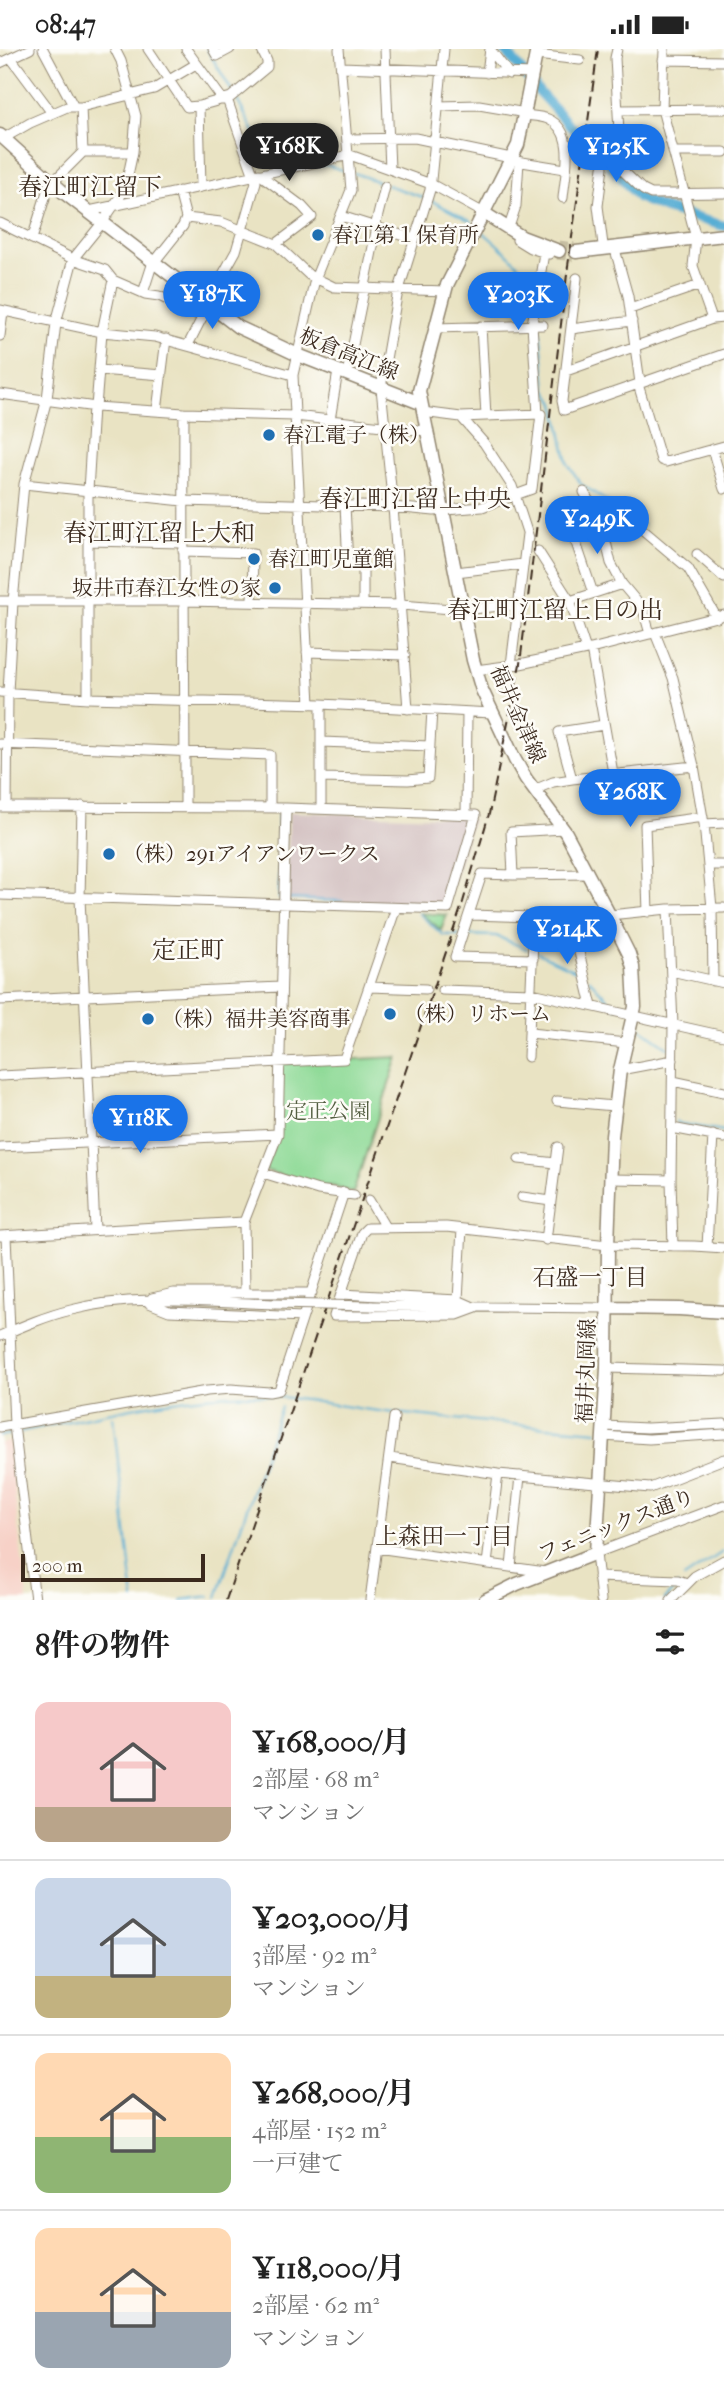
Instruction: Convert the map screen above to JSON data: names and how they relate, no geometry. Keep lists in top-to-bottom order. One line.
{"streets":{"main road":["板倉高江線","福井金津線","福井丸岡線","フェニックス通り"]},"crossings":[["板倉高江線","福井金津線"],["福井金津線","福井丸岡線"],["福井丸岡線","フェニックス通り"]],"districts":["春江町江留下","春江町江留上中央","春江町江留上大和","春江町江留上日の出","定正町","石盛一丁目","上森田一丁目"],"parks":["定正公園"],"places":["春江第１保育所","春江電子（株）","春江町児童館","坂井市春江女性の家","（株）291アイアンワークス","（株）リホーム","（株）福井美容商事"],"scale_bar":"200 m","page":{"status":"08:47","price":["¥168K","¥125K","¥187K","¥203K","¥249K","¥268K","¥214K","¥118K"],"scale":"200 m","heading":"8件の物件","list":[{"name":"¥168,000/月","note":"2部屋 · 68 m² · マンション"},{"name":"¥203,000/月","note":"3部屋 · 92 m² · マンション"},{"name":"¥268,000/月","note":"4部屋 · 152 m² · 一戸建て"},{"name":"¥118,000/月","note":"2部屋 · 62 m² · マンション"}]}}
